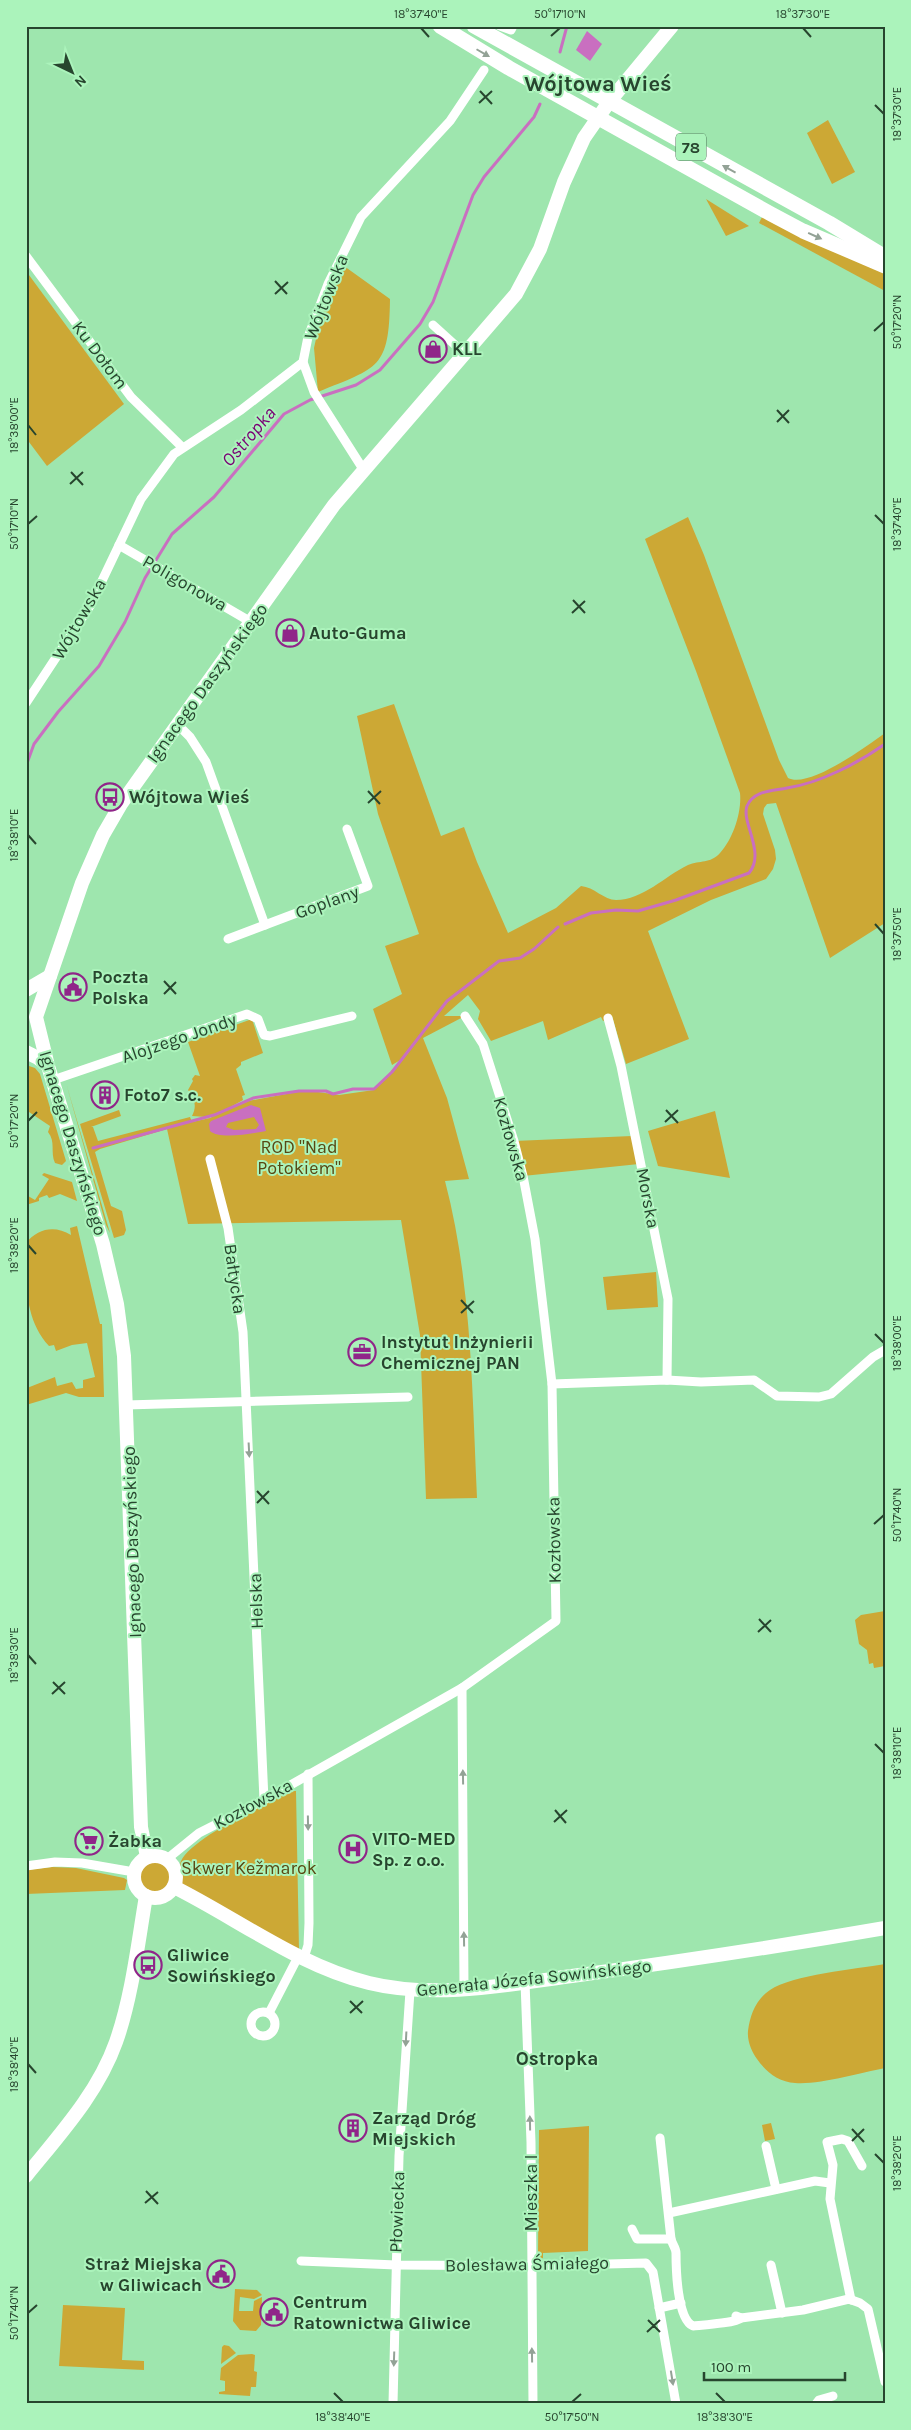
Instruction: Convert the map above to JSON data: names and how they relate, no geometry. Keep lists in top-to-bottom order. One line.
{"streets":{"main road":["78"],"street":["Wójtowska","Ku Dołom","Poligonowa","Ignacego Daszyńskiego","Goplany","Alojzego Jondy","Kozłowska","Morska","Bałtycka","Helska","Generała Józefa Sowińskiego","Mieszka I","Płowiecka","Bolesława Śmiałego"]},"crossings":[["78","Ignacego Daszyńskiego"],["Wójtowska","Ku Dołom"],["Wójtowska","Poligonowa"],["Poligonowa","Ignacego Daszyńskiego"],["Ignacego Daszyńskiego","Alojzego Jondy"],["Ignacego Daszyńskiego","Kozłowska"],["Ignacego Daszyńskiego","Generała Józefa Sowińskiego"],["Kozłowska","Helska"],["Kozłowska","Generała Józefa Sowińskiego"],["Bałtycka","Helska"],["Generała Józefa Sowińskiego","Mieszka I"],["Generała Józefa Sowińskiego","Płowiecka"],["Mieszka I","Bolesława Śmiałego"],["Płowiecka","Bolesława Śmiałego"]],"one_way":["Helska","Mieszka I","Płowiecka"],"districts":["Wójtowa Wieś","Ostropka"],"water":["Ostropka"],"parks":["ROD \"Nad Potokiem\"","Skwer Kežmarok"],"places":{"shop":["KLL","Auto-Guma"],"bus stop":["Wójtowa Wieś","Gliwice Sowińskiego"],"public building":["Poczta Polska","Straż Miejska w Gliwicach","Centrum Ratownictwa Gliwice"],"building":["Foto7 s.c.","Zarząd Dróg Miejskich"],"office":["Instytut Inżynierii Chemicznej PAN"],"supermarket":["Żabka"],"hospital":["VITO-MED Sp. z o.o."]},"scale_bar":"100 m","north":"bottom right","coordinates":["18°37'40\"E","50°17'10\"N","18°37'30\"E","50°17'20\"N","18°38'00\"E","18°38'10\"E","18°37'50\"E","18°38'20\"E","50°17'40\"N","18°38'30\"E","18°38'40\"E","50°17'50\"N"]}
